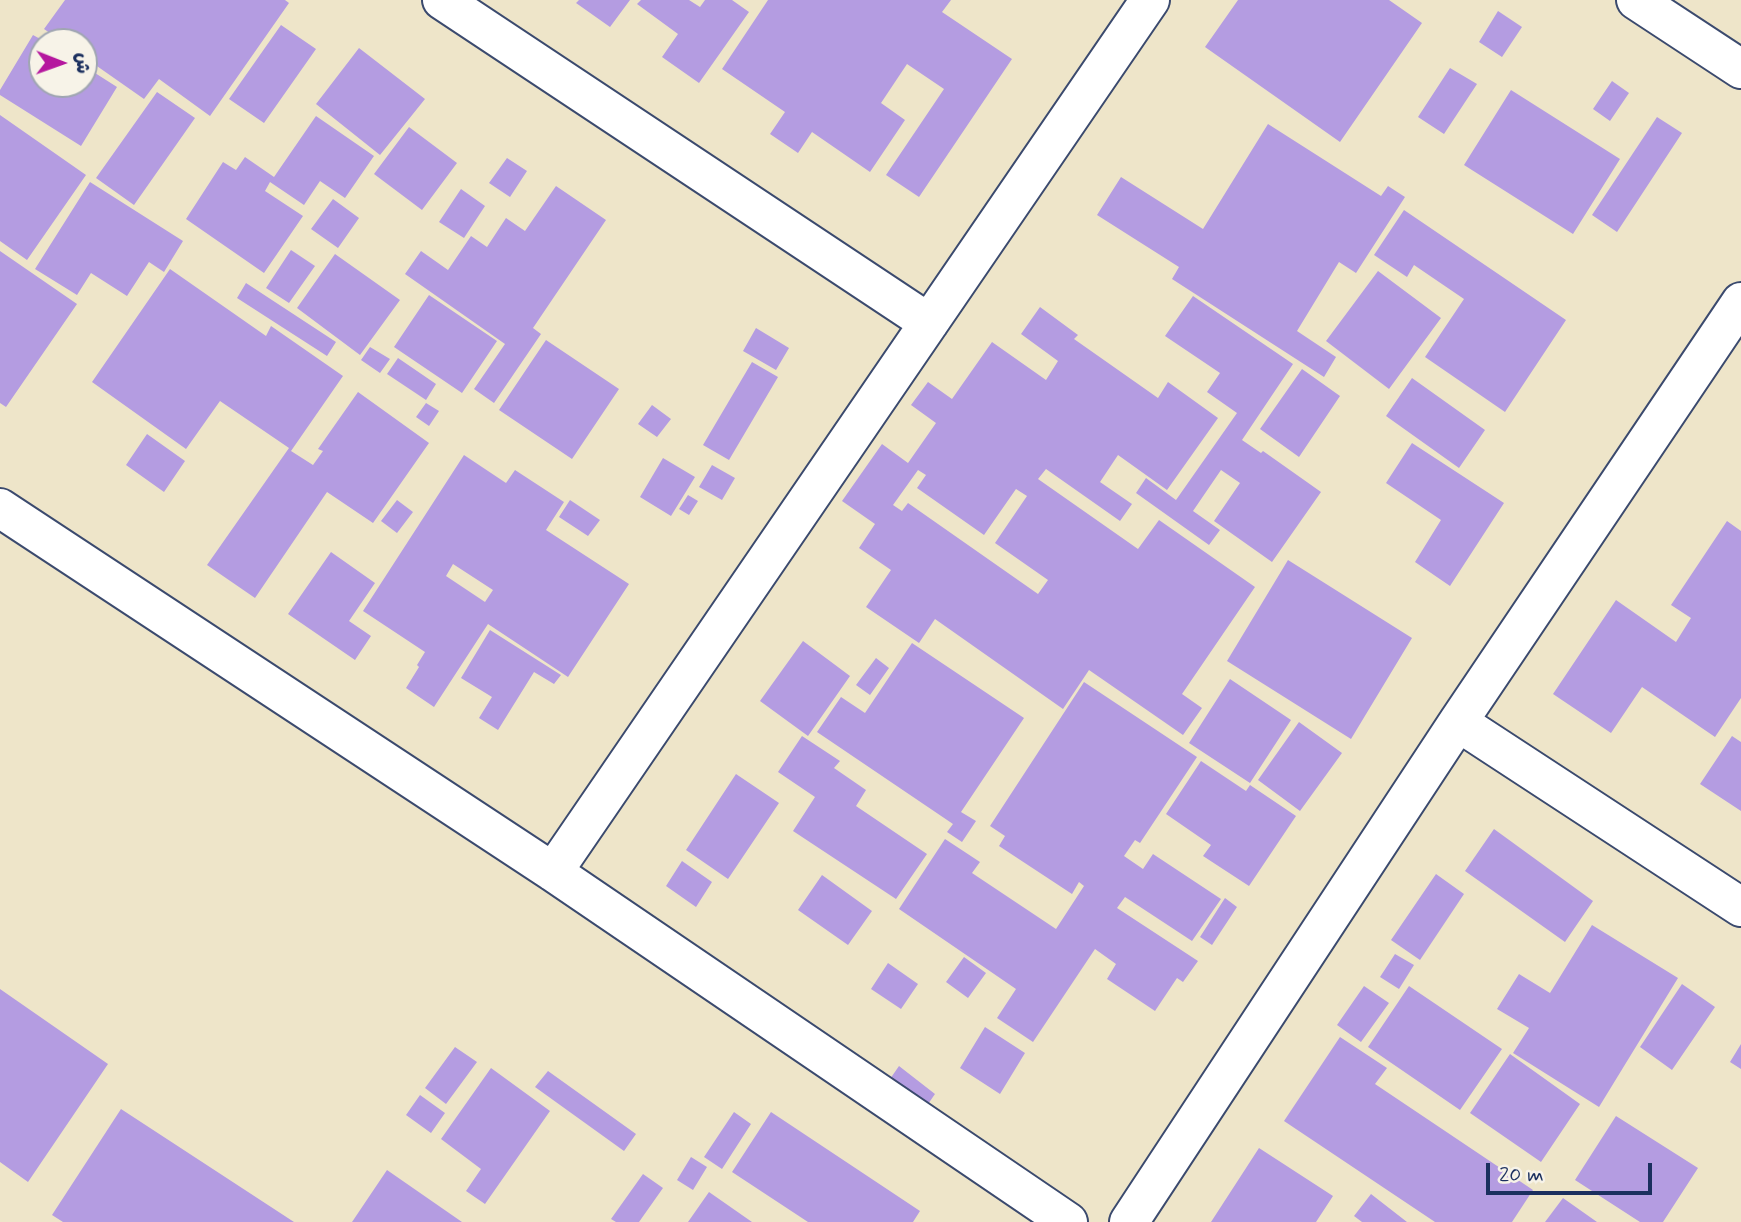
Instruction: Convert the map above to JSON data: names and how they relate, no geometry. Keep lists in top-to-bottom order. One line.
{"scale_bar":"20 m","north":"right"}
